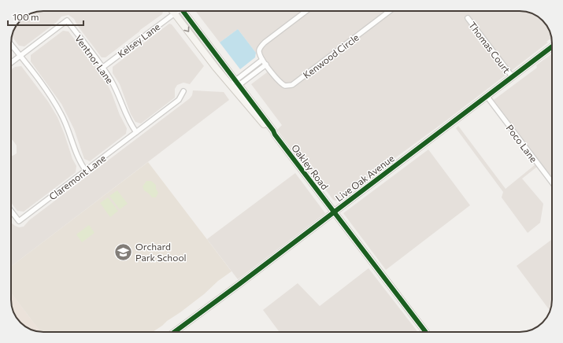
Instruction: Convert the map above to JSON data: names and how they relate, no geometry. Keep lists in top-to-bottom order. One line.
{"streets":{"street":["Kelsey Lane","Thomas Court","Kenwood Circle","Ventnor Lane","Poco Lane","Oakley Road","Claremont Lane","Live Oak Avenue"]},"crossings":[["Kelsey Lane","Ventnor Lane"],["Kelsey Lane","Oakley Road"],["Thomas Court","Live Oak Avenue"],["Ventnor Lane","Claremont Lane"],["Poco Lane","Live Oak Avenue"],["Oakley Road","Live Oak Avenue"]],"places":{"school or university":["Orchard Park School"]},"scale_bar":"100 m"}
